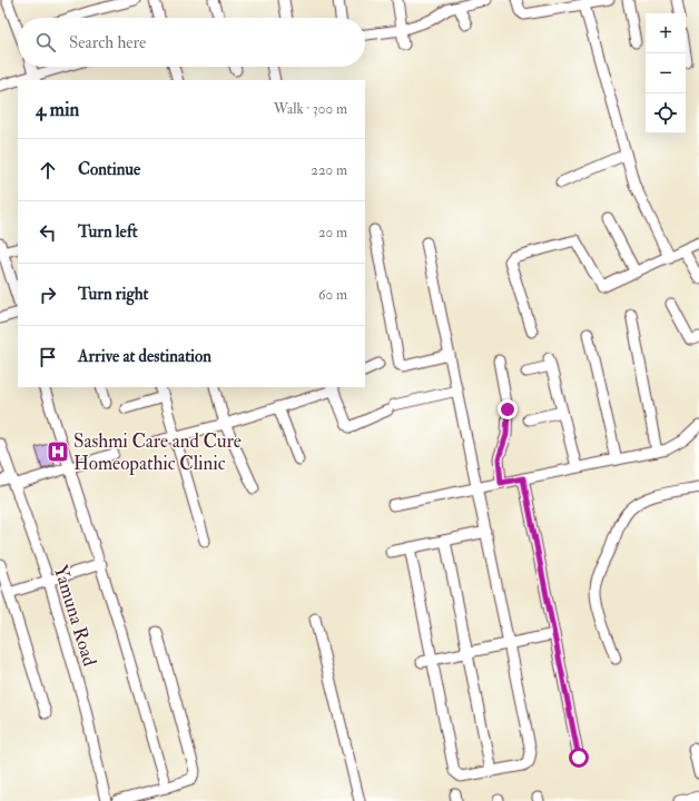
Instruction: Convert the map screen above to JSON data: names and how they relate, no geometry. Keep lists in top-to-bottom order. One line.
{"streets":{"street":["Yamuna Road"]},"places":{"hospital":["Sashmi Care and Cure Homeopathic Clinic"]},"page":{"map_buttons":["+","−"],"search":"Search here","heading":["4 min","Walk · 300 m"],"list":[["Continue","220 m"],["Turn left","20 m"],["Turn right","60 m"],"Arrive at destination"]}}
